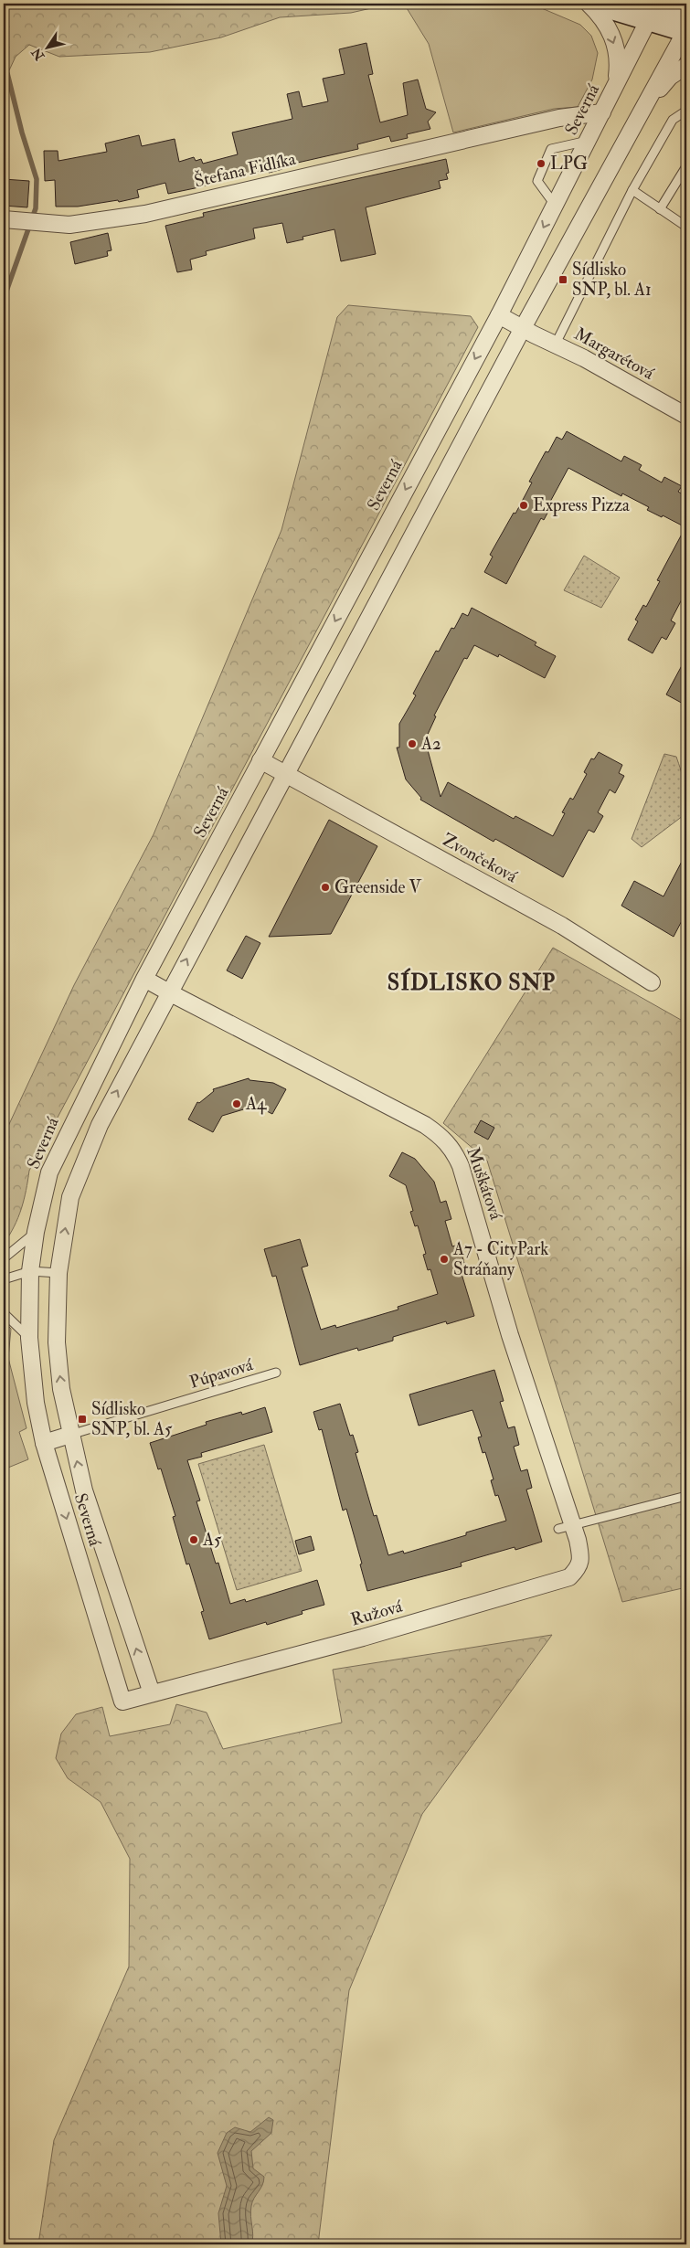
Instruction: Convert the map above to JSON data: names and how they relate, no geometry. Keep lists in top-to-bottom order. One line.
{"streets":{"street":["Severná","Štefana Fidlíka","Margarétová","Zvončeková","Muškátová","Ružová"],"lane":["Púpavová"]},"crossings":[["Severná","Štefana Fidlíka"],["Severná","Margarétová"],["Severná","Zvončeková"],["Severná","Muškátová"],["Severná","Púpavová"],["Severná","Ružová"],["Muškátová","Ružová"]],"districts":["SÍDLISKO SNP"],"places":{"other":["LPG","Express Pizza","A2","Greenside V","A4","A7 - CityPark Stráňany","A5"],"transit":["Sídlisko SNP, bl. A1","Sídlisko SNP, bl. A5"]},"north":"bottom left"}
